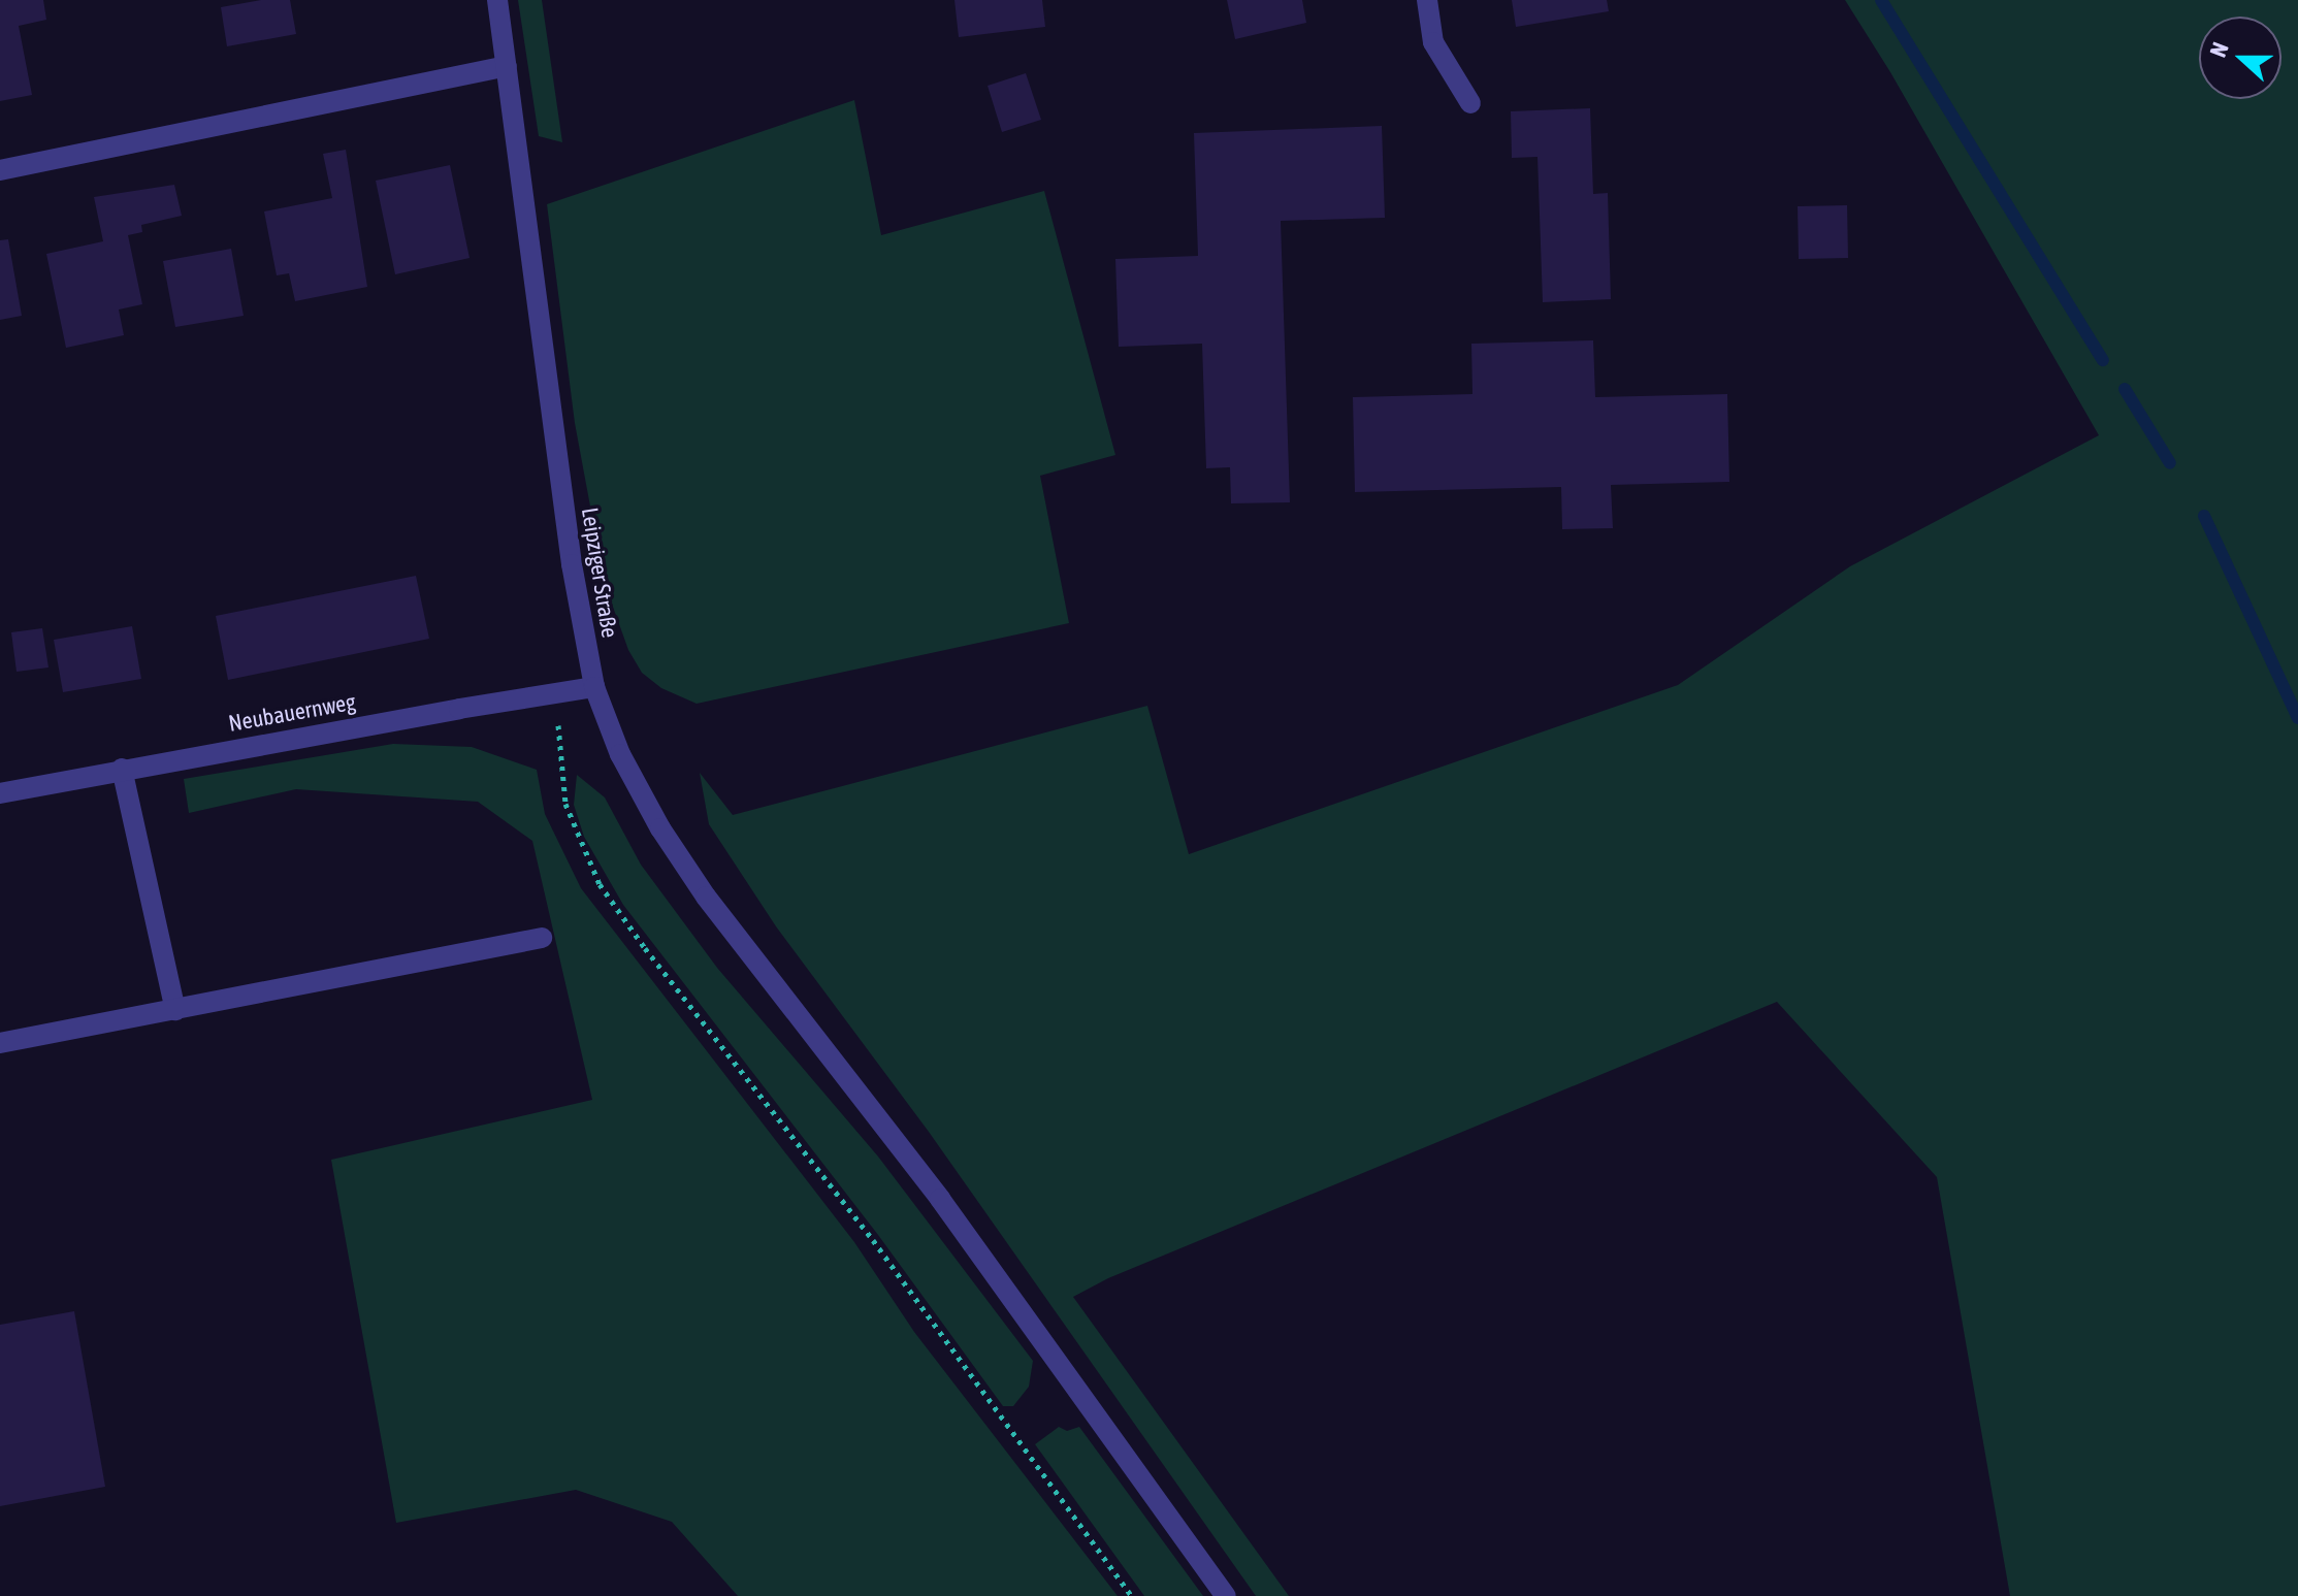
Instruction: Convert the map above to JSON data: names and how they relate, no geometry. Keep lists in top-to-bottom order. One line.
{"streets":{"street":["Leipziger Straße","Neubauernweg"]},"crossings":[["Leipziger Straße","Neubauernweg"]],"north":"left"}
